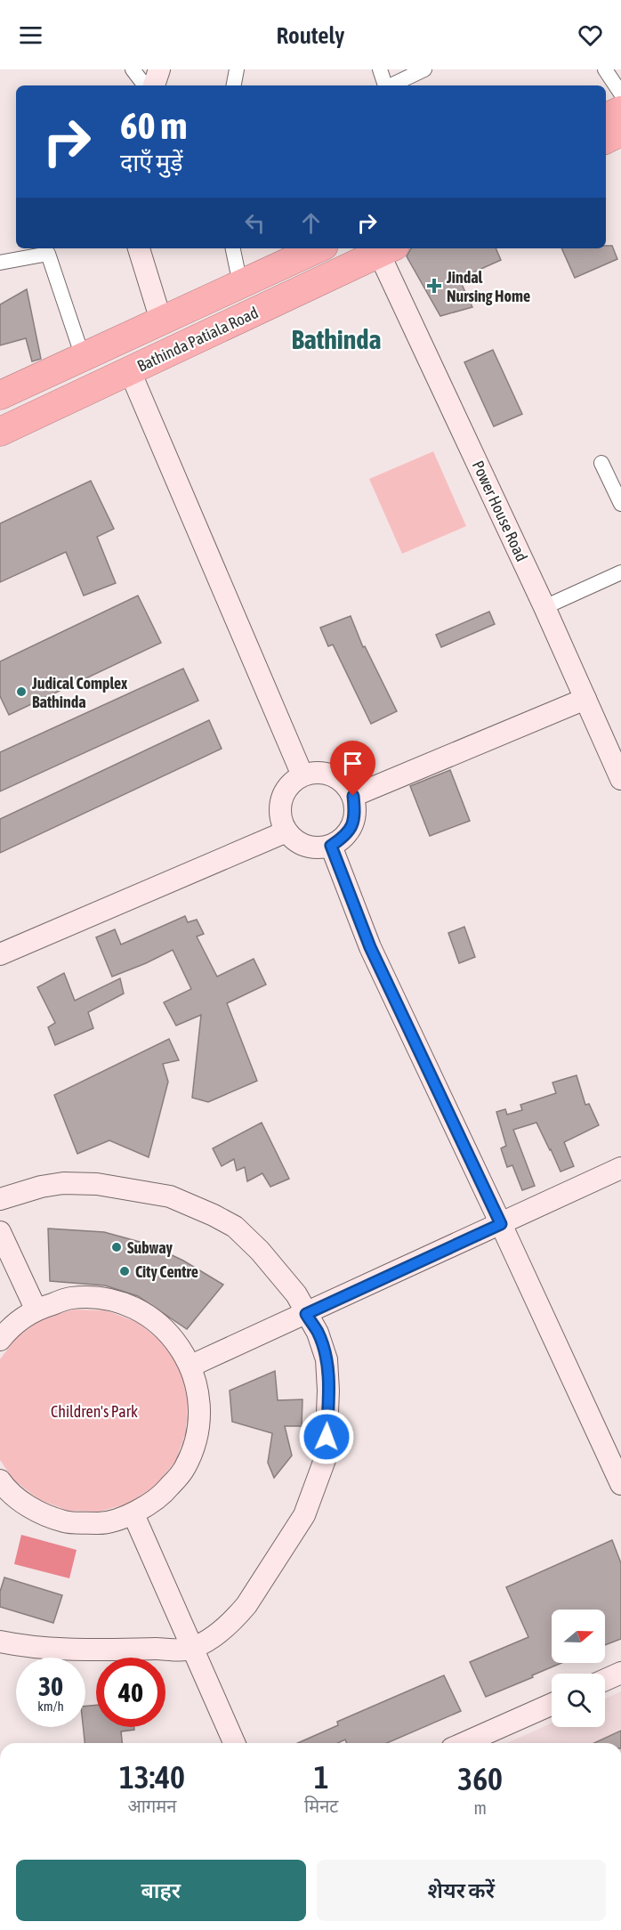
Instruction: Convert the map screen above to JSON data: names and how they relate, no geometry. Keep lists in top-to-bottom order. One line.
{"streets":{"highway":["Bathinda Patiala Road"],"street":["Power House Road"]},"crossings":[["Bathinda Patiala Road","Power House Road"]],"districts":["Bathinda"],"parks":["Children's Park"],"places":{"health":["Jindal Nursing Home"],"other":["Judical Complex Bathinda","Subway","City Centre"]},"north":"right","page":{"header":"Routely","turn":["60 m","दाएँ मुड़ें"],"speed":"30 km/h","limit":"40","eta":["13:40","आगमन","1","मिनट","360","m"],"buttons":["बाहर","शेयर करें"]}}
